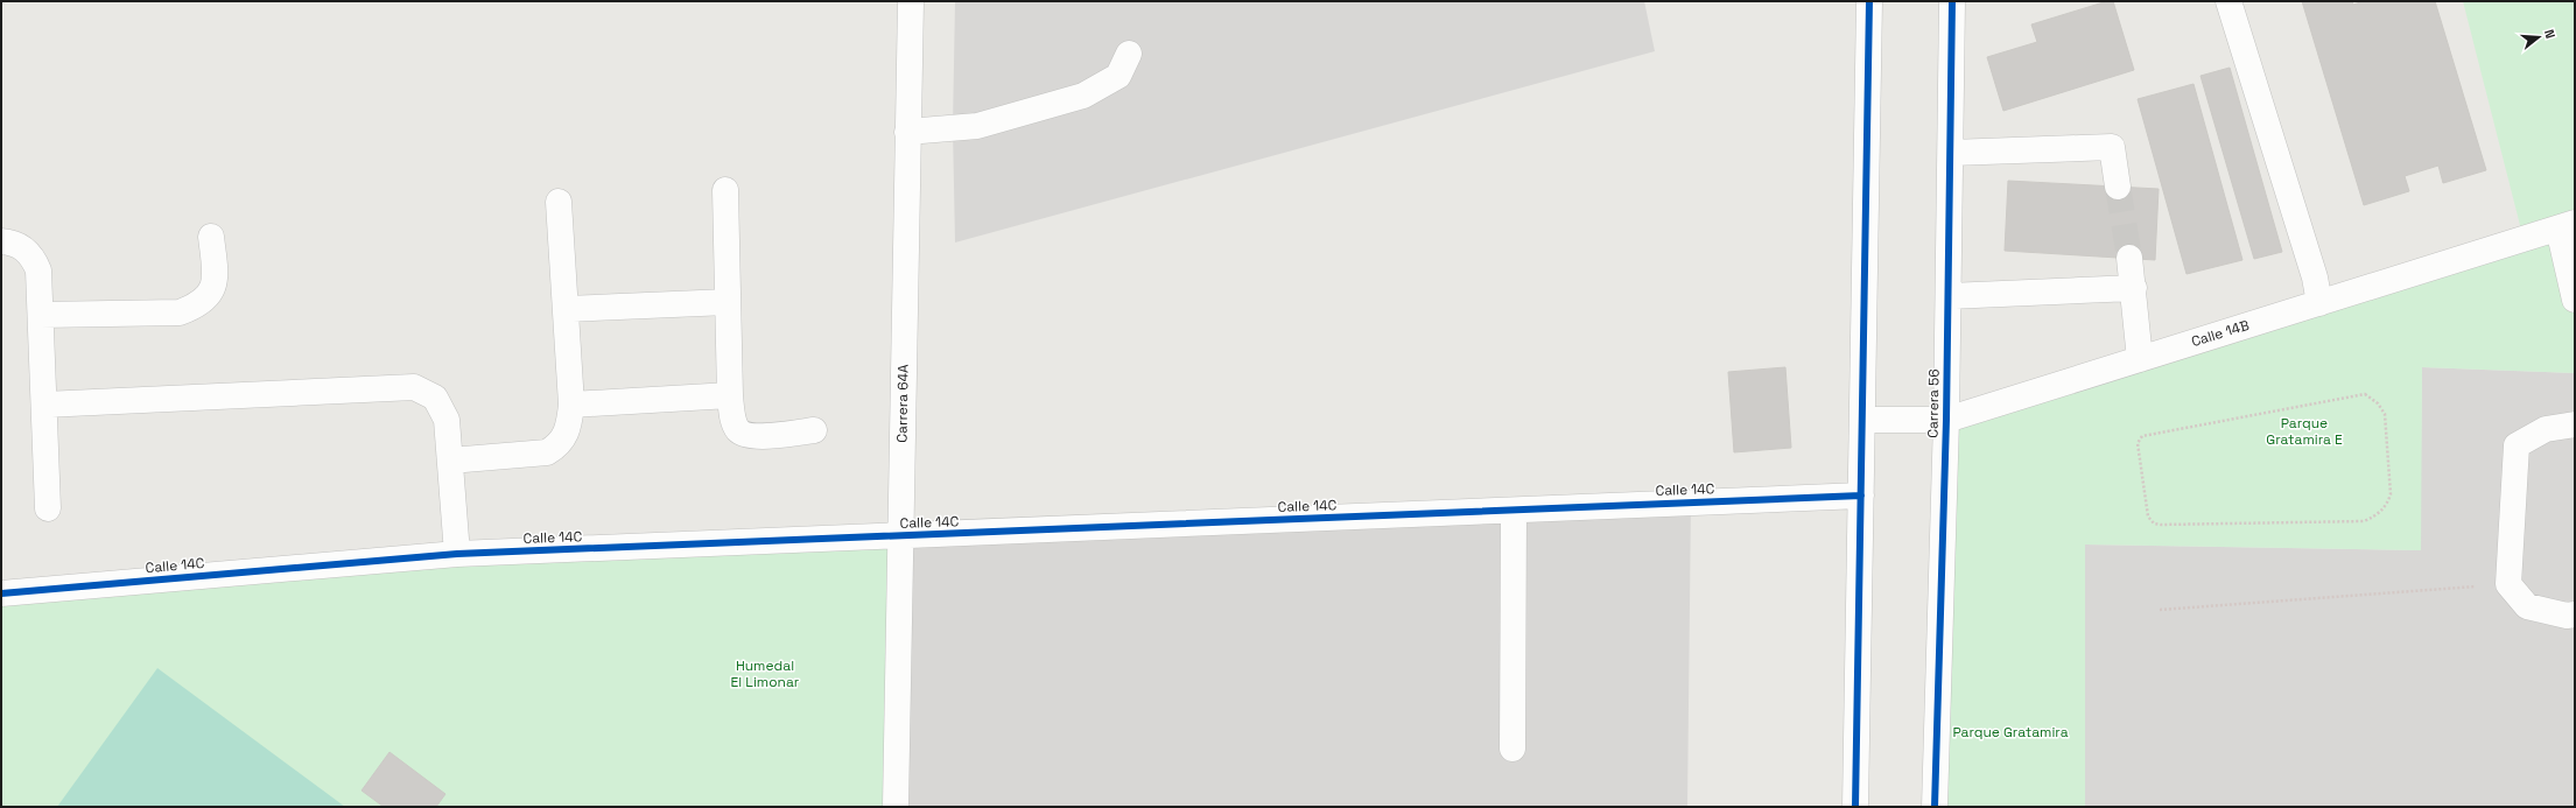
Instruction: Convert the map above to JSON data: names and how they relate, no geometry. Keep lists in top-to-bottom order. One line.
{"streets":{"street":["Calle 14B","Carrera 64A","Carrera 56","Calle 14C"]},"crossings":[["Calle 14B","Carrera 56"],["Carrera 64A","Calle 14C"]],"parks":["Parque Gratamira E","Humedal El Limonar","Parque Gratamira"],"north":"right"}
